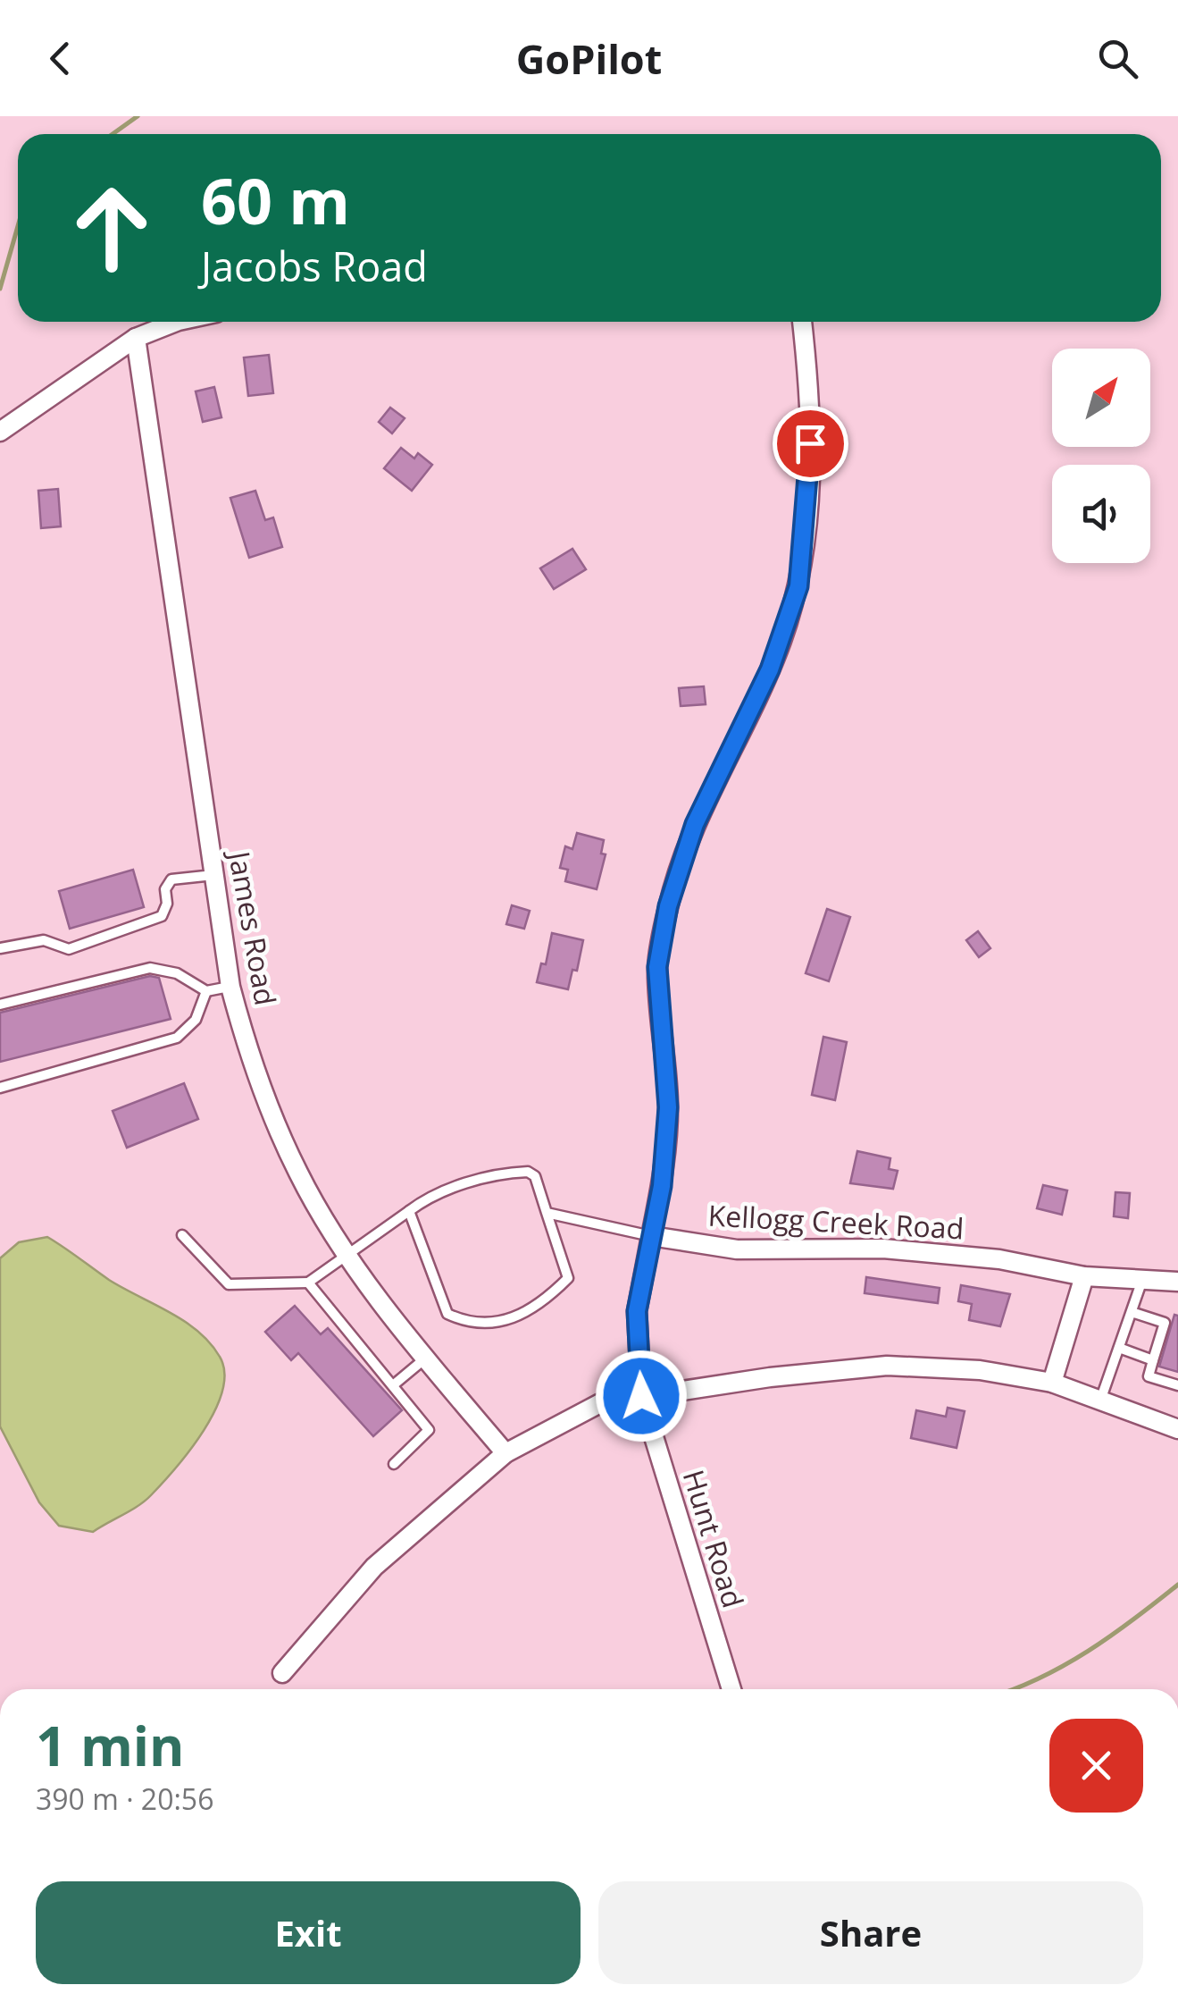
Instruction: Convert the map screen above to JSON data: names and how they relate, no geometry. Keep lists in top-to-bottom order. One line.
{"streets":{"street":["James Road","Kellogg Creek Road","Hunt Road"]},"north":"top right","page":{"header":"GoPilot","turn":["60 m","Jacobs Road"],"heading":["1 min","390 m · 20:56"],"buttons":["Exit","Share"]}}
